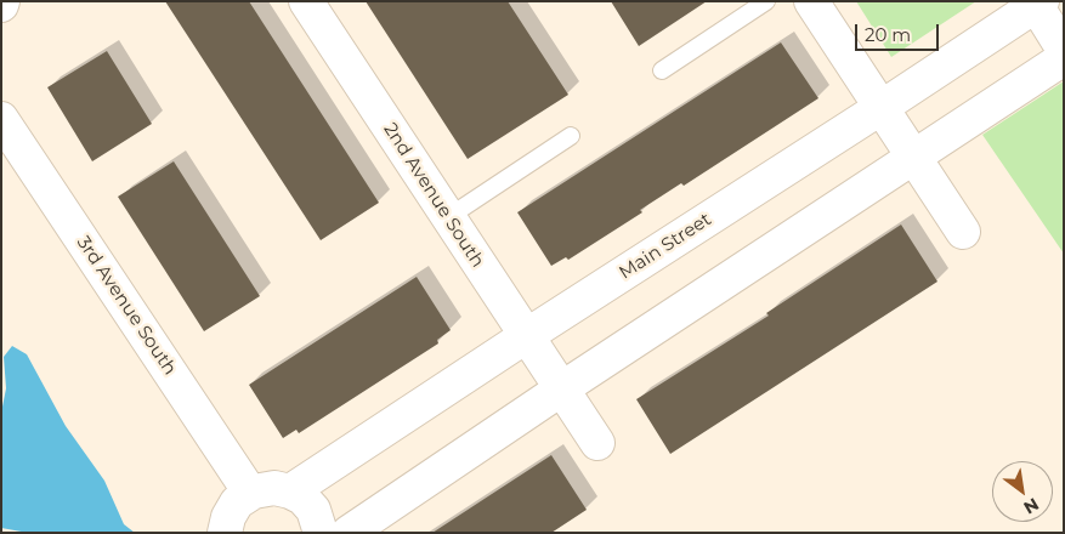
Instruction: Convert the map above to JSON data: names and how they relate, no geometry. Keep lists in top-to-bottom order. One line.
{"streets":{"street":["2nd Avenue South","Main Street","3rd Avenue South"]},"crossings":[["2nd Avenue South","Main Street"]],"scale_bar":"20 m","north":"bottom right"}
